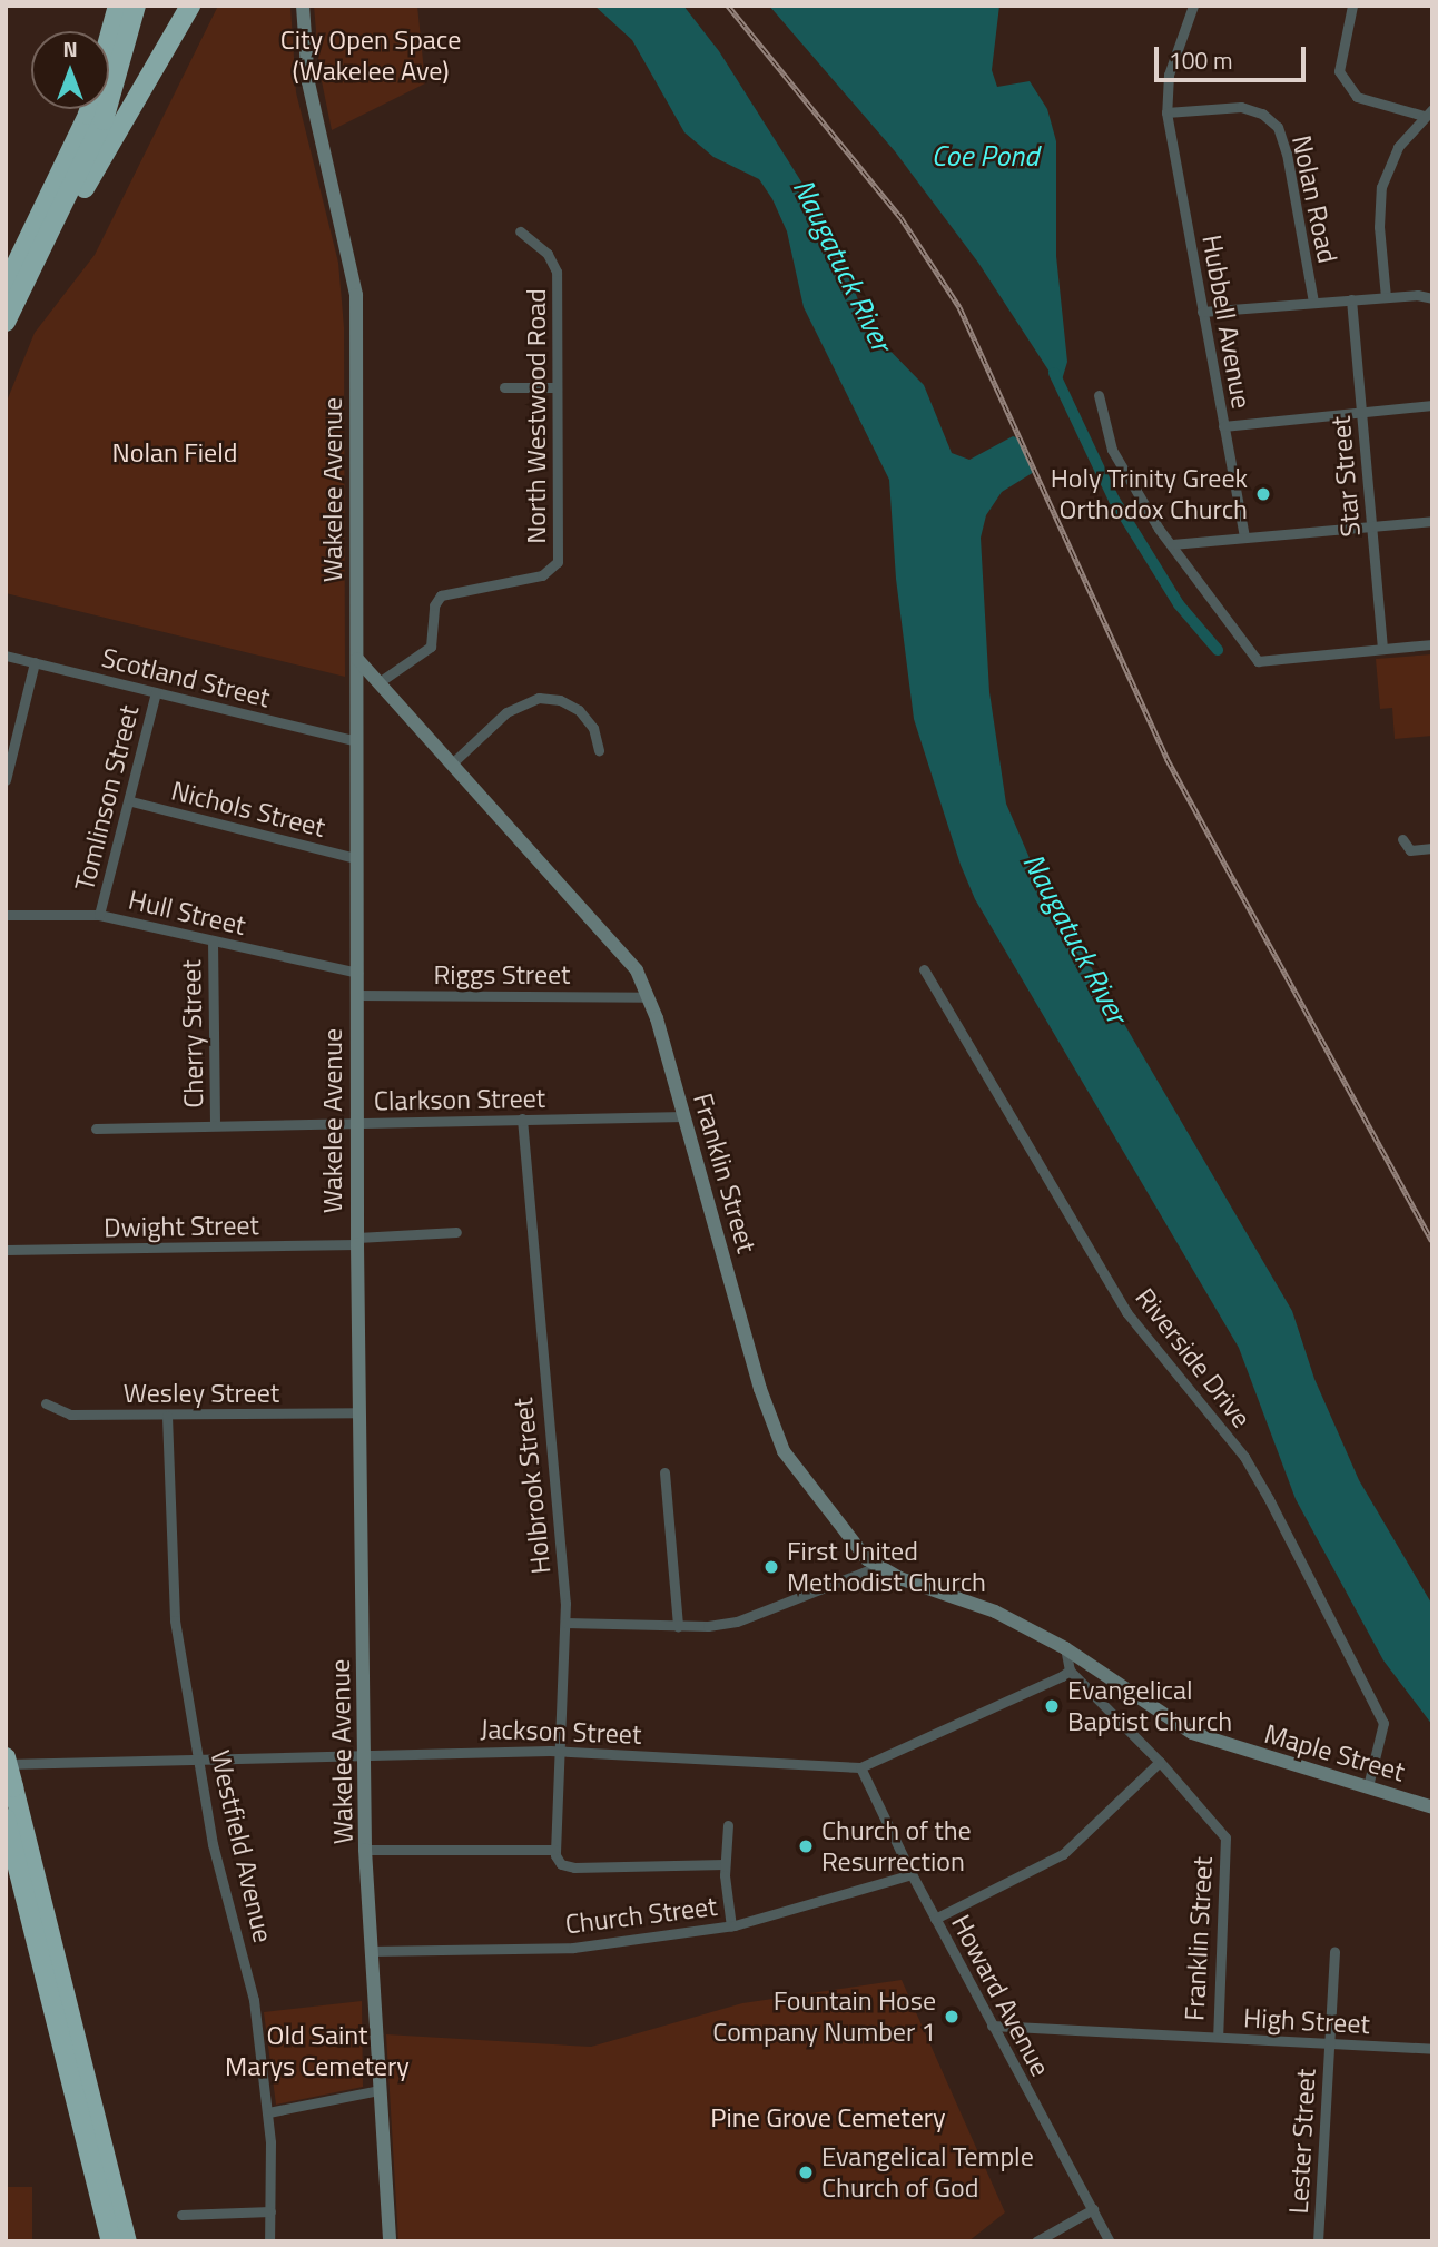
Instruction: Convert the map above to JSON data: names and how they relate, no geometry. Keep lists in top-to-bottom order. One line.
{"streets":{"main road":["Wakelee Avenue","Franklin Street","Maple Street"],"street":["Nolan Road","Hubbell Avenue","North Westwood Road","Star Street","Scotland Street","Tomlinson Street","Nichols Street","Hull Street","Riggs Street","Cherry Street","Clarkson Street","Dwight Street","Riverside Drive","Wesley Street","Holbrook Street","Jackson Street","Westfield Avenue","Church Street","Howard Avenue","High Street","Lester Street"]},"crossings":[["Nolan Road","Hubbell Avenue"],["North Westwood Road","Franklin Street"],["Wakelee Avenue","Scotland Street"],["Wakelee Avenue","Nichols Street"],["Wakelee Avenue","Hull Street"],["Wakelee Avenue","Riggs Street"],["Wakelee Avenue","Clarkson Street"],["Wakelee Avenue","Franklin Street"],["Wakelee Avenue","Dwight Street"],["Wakelee Avenue","Wesley Street"],["Wakelee Avenue","Jackson Street"],["Wakelee Avenue","Church Street"],["Scotland Street","Tomlinson Street"],["Tomlinson Street","Nichols Street"],["Tomlinson Street","Hull Street"],["Hull Street","Cherry Street"],["Riggs Street","Franklin Street"],["Cherry Street","Clarkson Street"],["Clarkson Street","Franklin Street"],["Clarkson Street","Holbrook Street"],["Franklin Street","Jackson Street"],["Franklin Street","High Street"],["Riverside Drive","Maple Street"],["Wesley Street","Westfield Avenue"],["Holbrook Street","Jackson Street"],["Jackson Street","Westfield Avenue"],["Jackson Street","Howard Avenue"],["Church Street","Howard Avenue"],["Howard Avenue","High Street"],["High Street","Lester Street"]],"water":["Coe Pond","Naugatuck River"],"parks":["City Open Space (Wakelee Ave)","Nolan Field","Old Saint Marys Cemetery","Pine Grove Cemetery"],"places":["Holy Trinity Greek Orthodox Church","First United Methodist Church","Evangelical Baptist Church","Church of the Resurrection","Fountain Hose Company Number 1","Evangelical Temple Church of God"],"scale_bar":"100 m","north":"top"}
